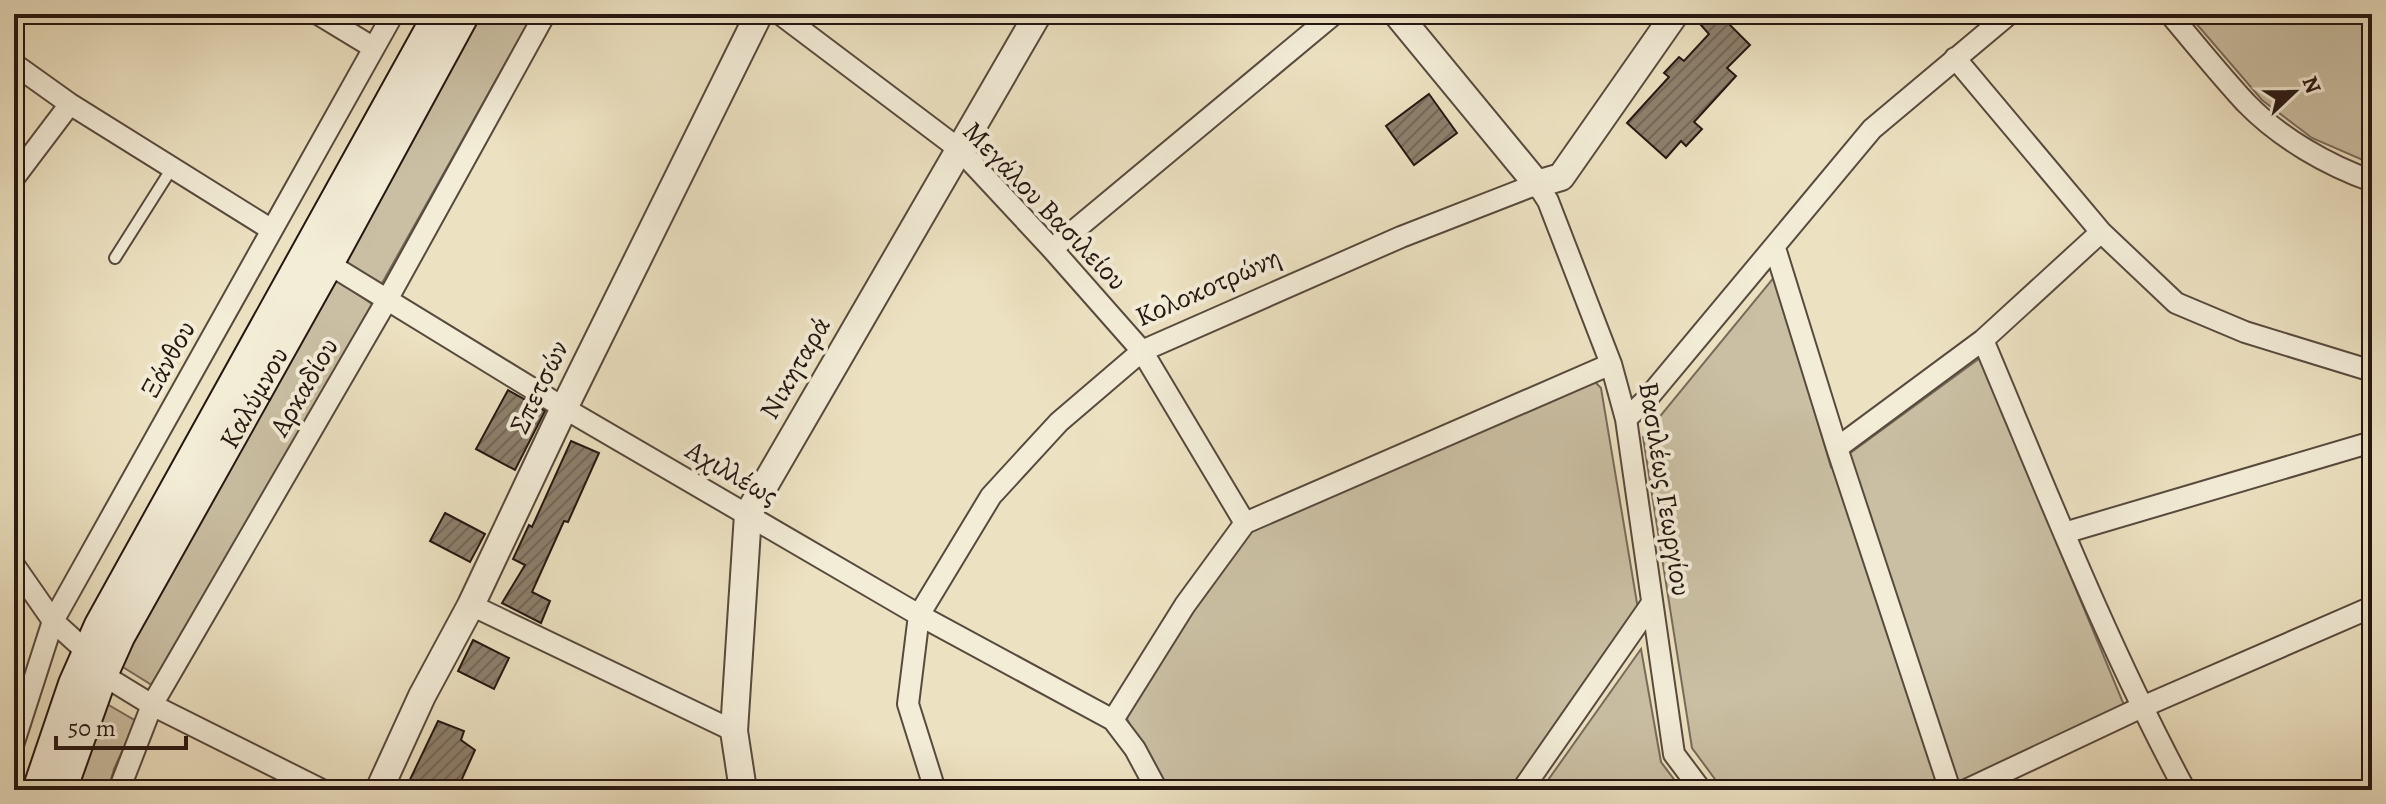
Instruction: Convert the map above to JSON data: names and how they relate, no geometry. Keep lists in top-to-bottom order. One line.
{"streets":{"main road":["Καλύμνου"],"street":["Μεγάλου Βασιλείου","Κολοκοτρώνη","Ξάνθου","Νικηταρά","Αρκαδίου","Σπετσών","Αχιλλέως","Βασιλέως Γεωργίου"]},"crossings":[["Μεγάλου Βασιλείου","Κολοκοτρώνη"],["Μεγάλου Βασιλείου","Νικηταρά"],["Κολοκοτρώνη","Αχιλλέως"],["Κολοκοτρώνη","Βασιλέως Γεωργίου"],["Νικηταρά","Αχιλλέως"],["Αρκαδίου","Αχιλλέως"],["Σπετσών","Αχιλλέως"],["Καλύμνου","Αχιλλέως"]],"scale_bar":"50 m","north":"right"}
